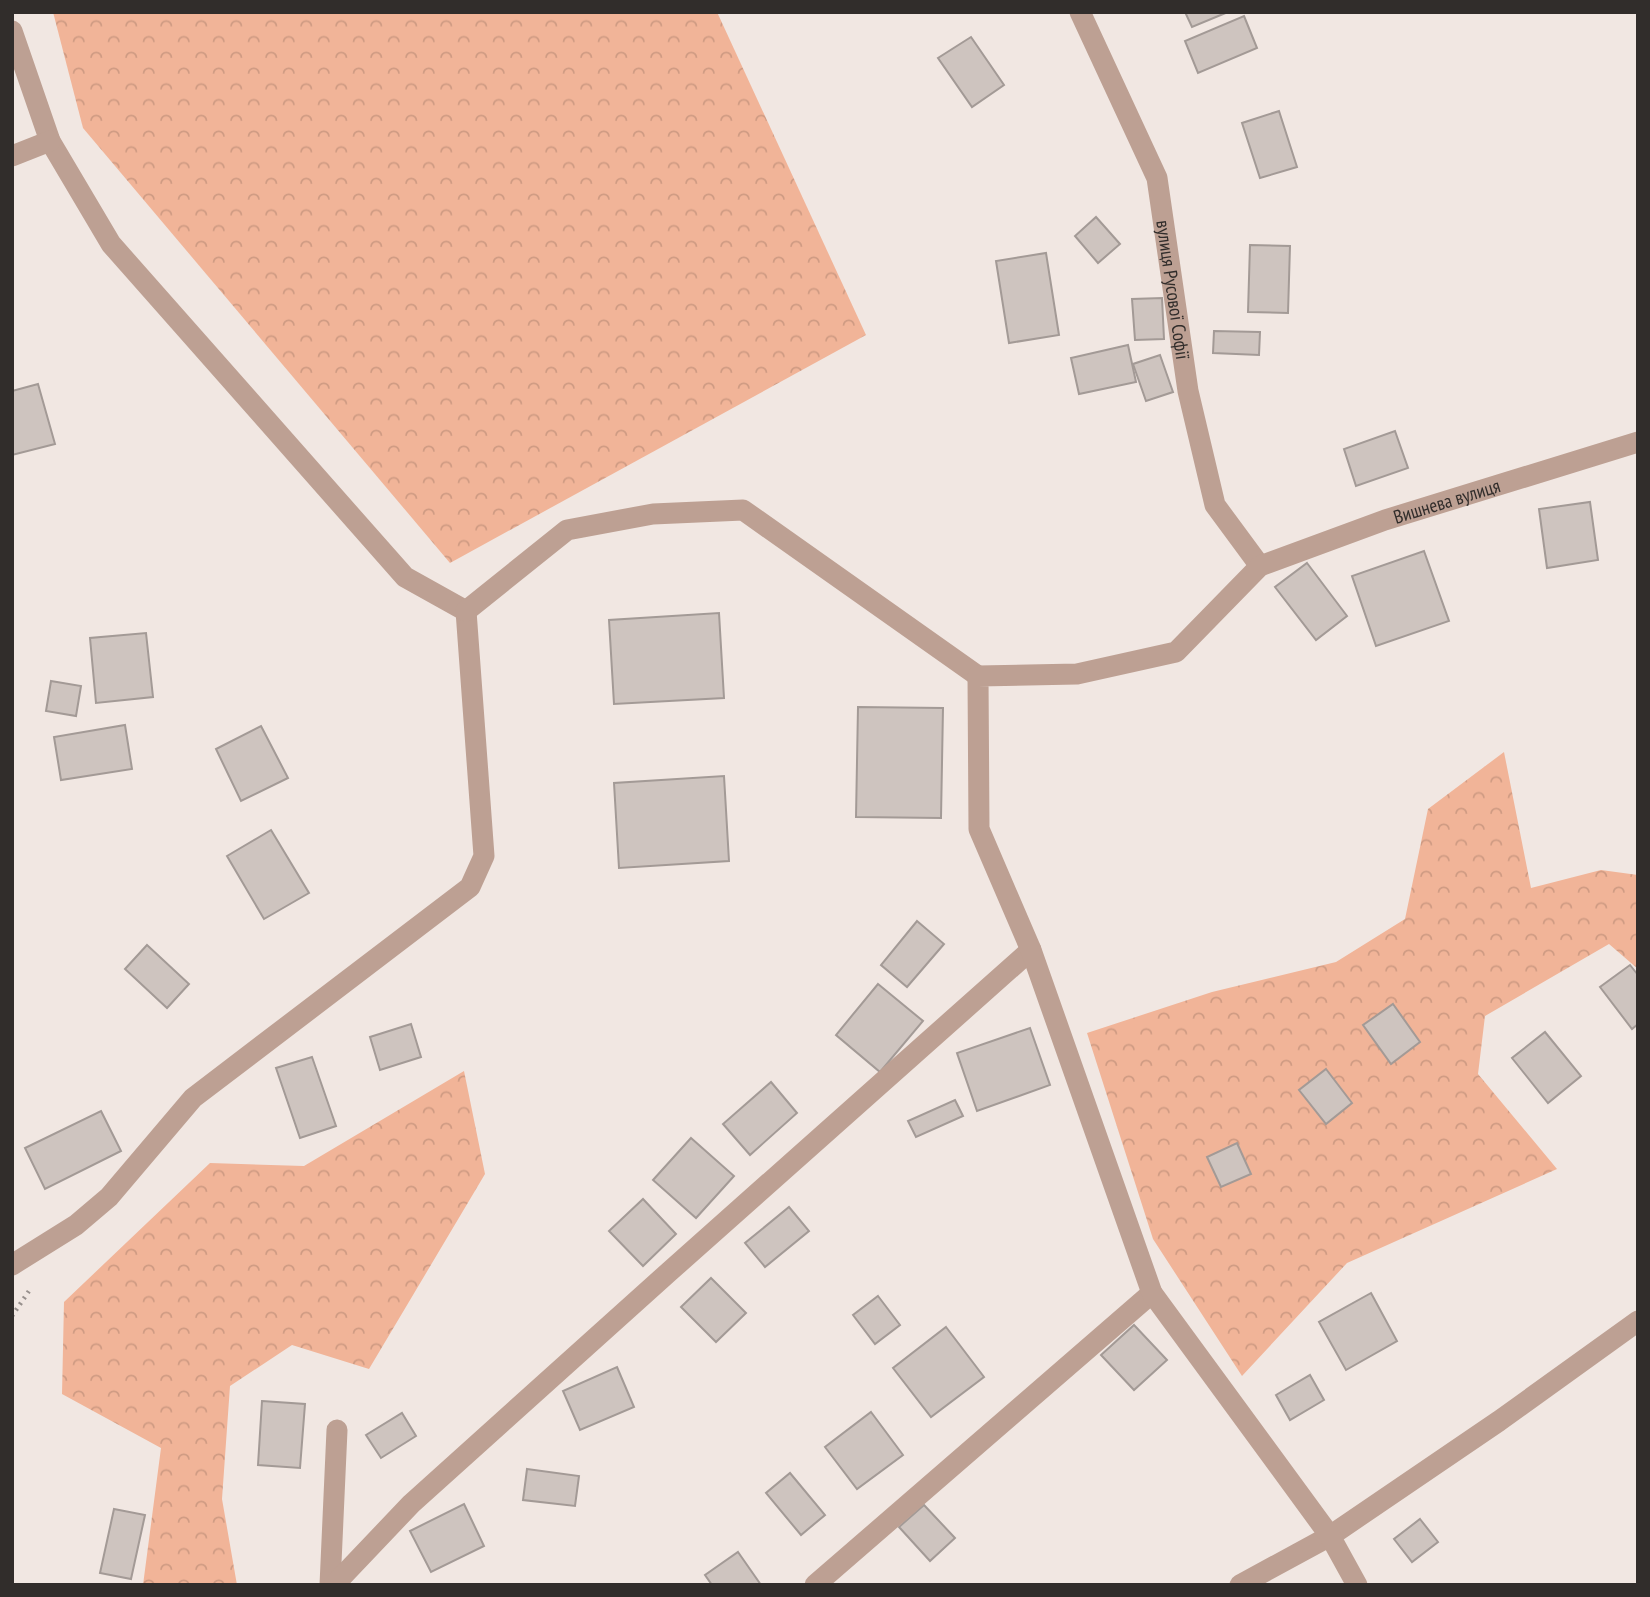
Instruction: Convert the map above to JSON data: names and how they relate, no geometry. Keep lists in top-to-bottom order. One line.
{"streets":{"street":["вулиця Русової Софії","Вишнева вулиця"]},"crossings":[["вулиця Русової Софії","Вишнева вулиця"]]}
